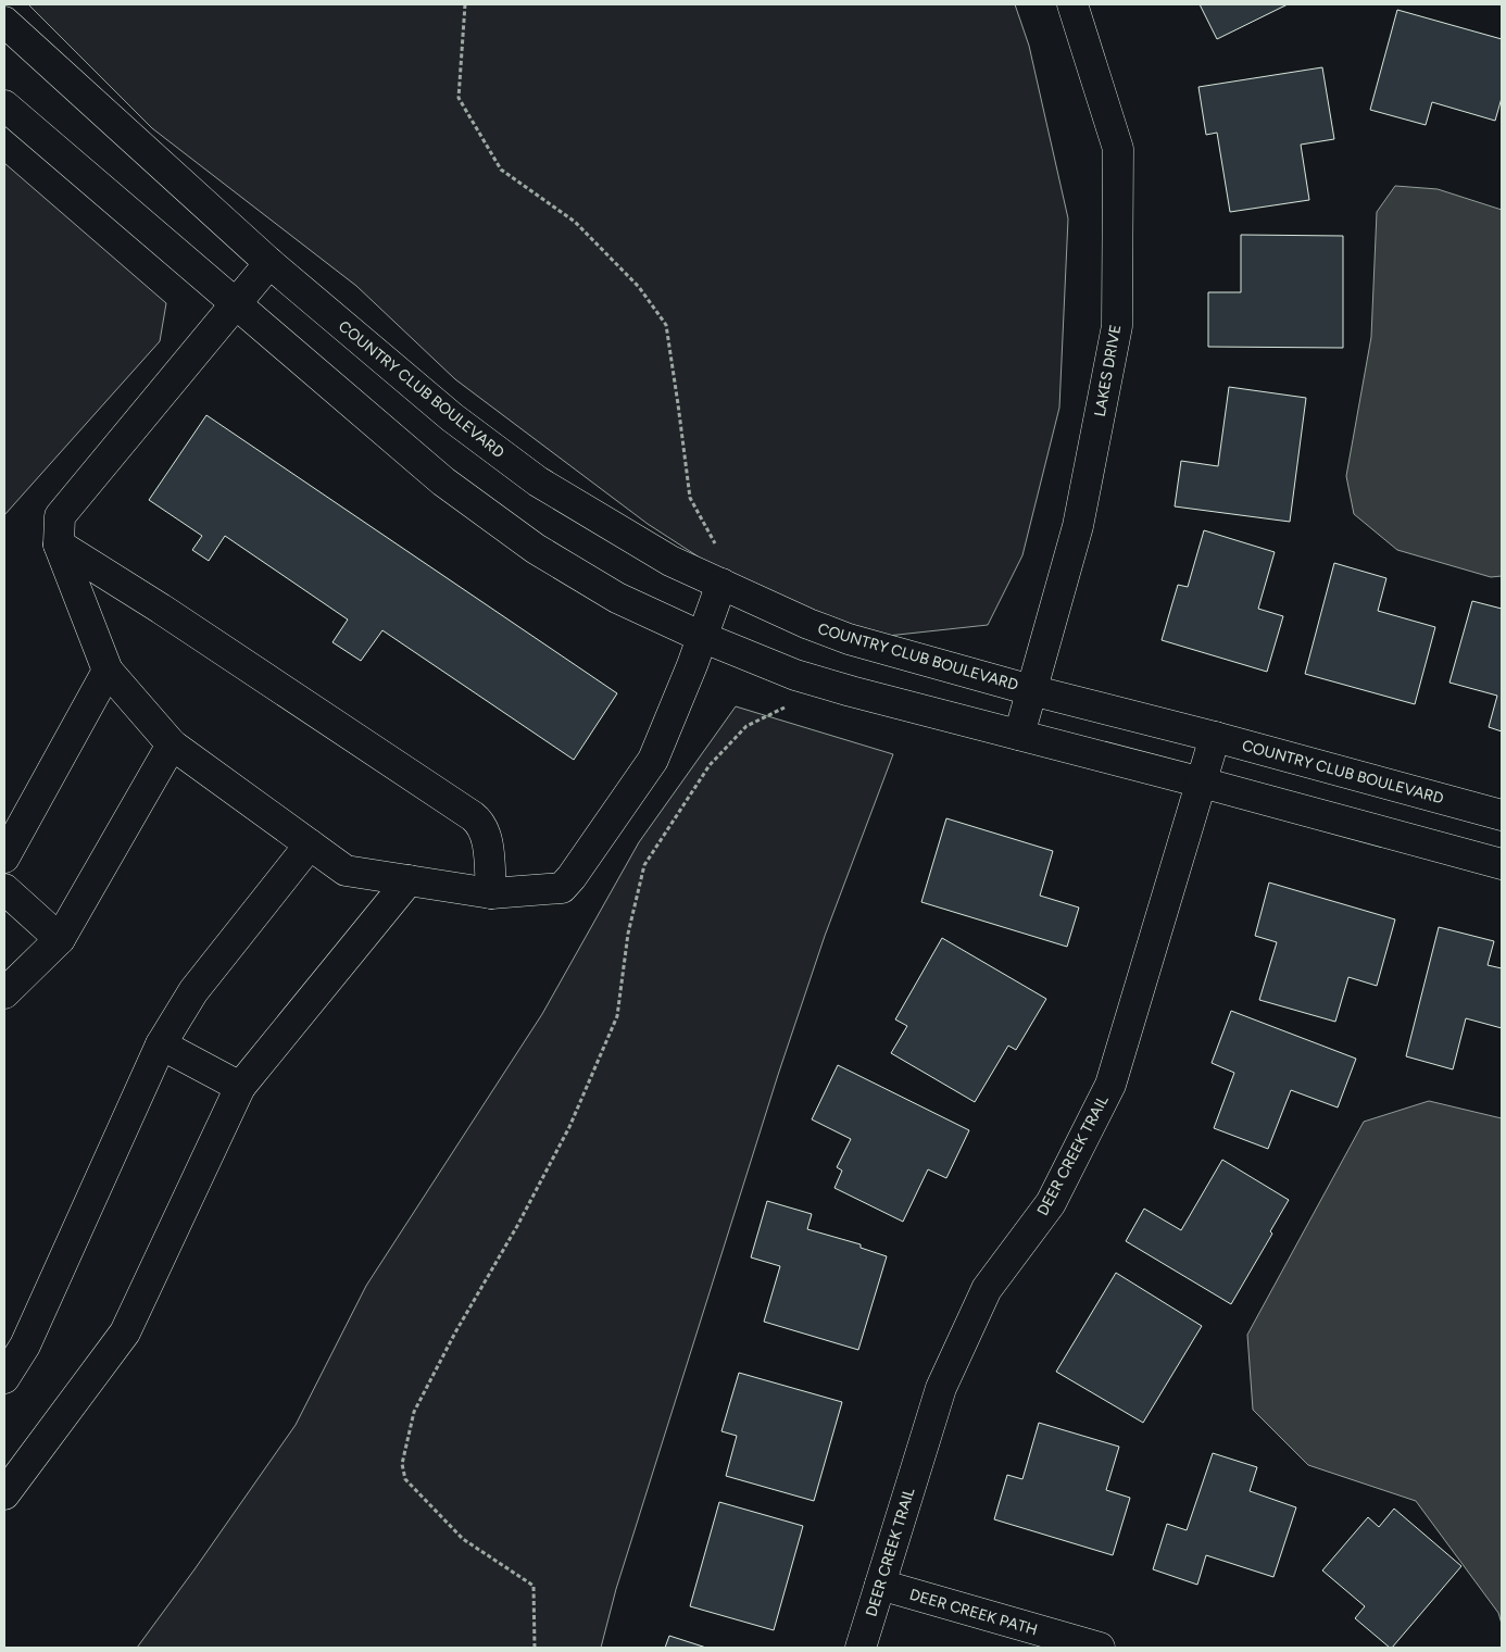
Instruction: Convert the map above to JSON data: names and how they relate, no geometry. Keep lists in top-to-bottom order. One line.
{"streets":{"street":["LAKES DRIVE","COUNTRY CLUB BOULEVARD","DEER CREEK TRAIL","DEER CREEK PATH"]},"crossings":[["LAKES DRIVE","COUNTRY CLUB BOULEVARD"],["COUNTRY CLUB BOULEVARD","DEER CREEK TRAIL"],["DEER CREEK TRAIL","DEER CREEK PATH"]]}
